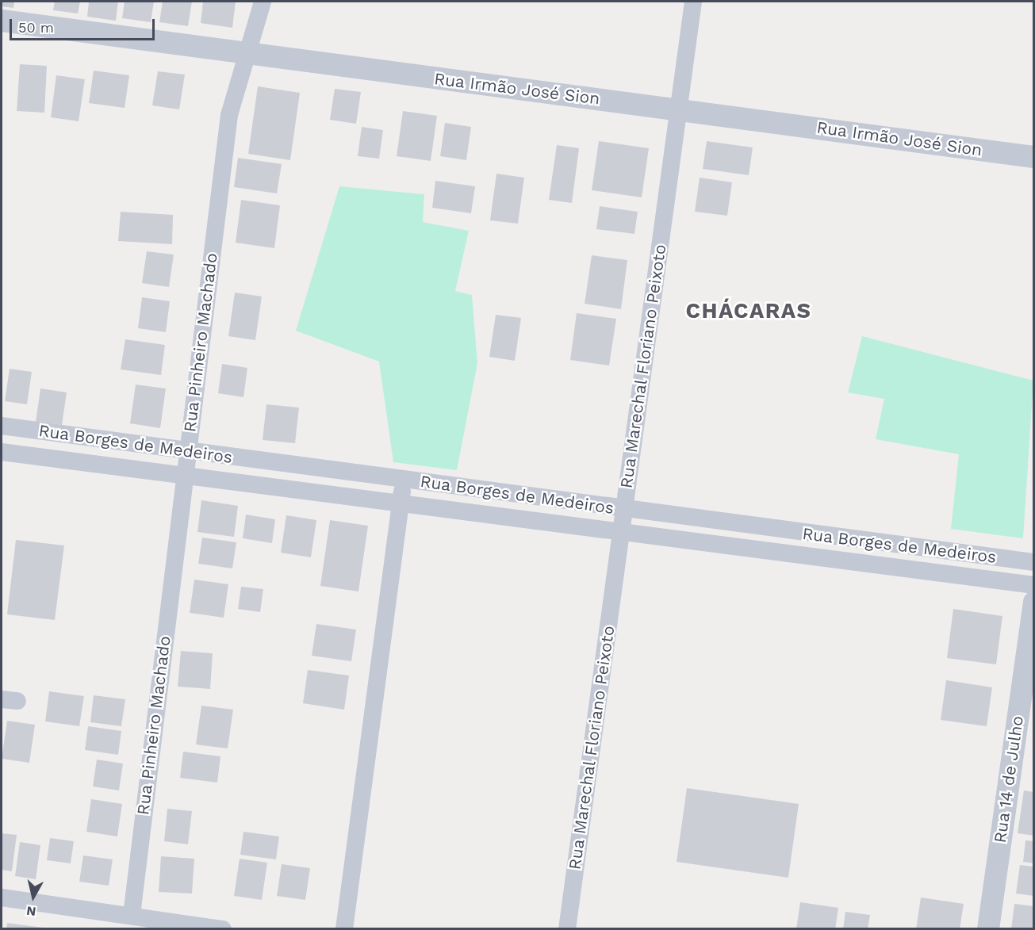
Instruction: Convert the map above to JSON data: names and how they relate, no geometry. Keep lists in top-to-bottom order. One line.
{"streets":{"street":["Rua Irmão José Sion","Rua Pinheiro Machado","Rua Marechal Floriano Peixoto","Rua Borges de Medeiros","Rua 14 de Julho"]},"crossings":[["Rua Irmão José Sion","Rua Pinheiro Machado"],["Rua Irmão José Sion","Rua Marechal Floriano Peixoto"],["Rua Pinheiro Machado","Rua Borges de Medeiros"],["Rua Marechal Floriano Peixoto","Rua Borges de Medeiros"]],"districts":["CHÁCARAS"],"scale_bar":"50 m","north":"bottom"}
